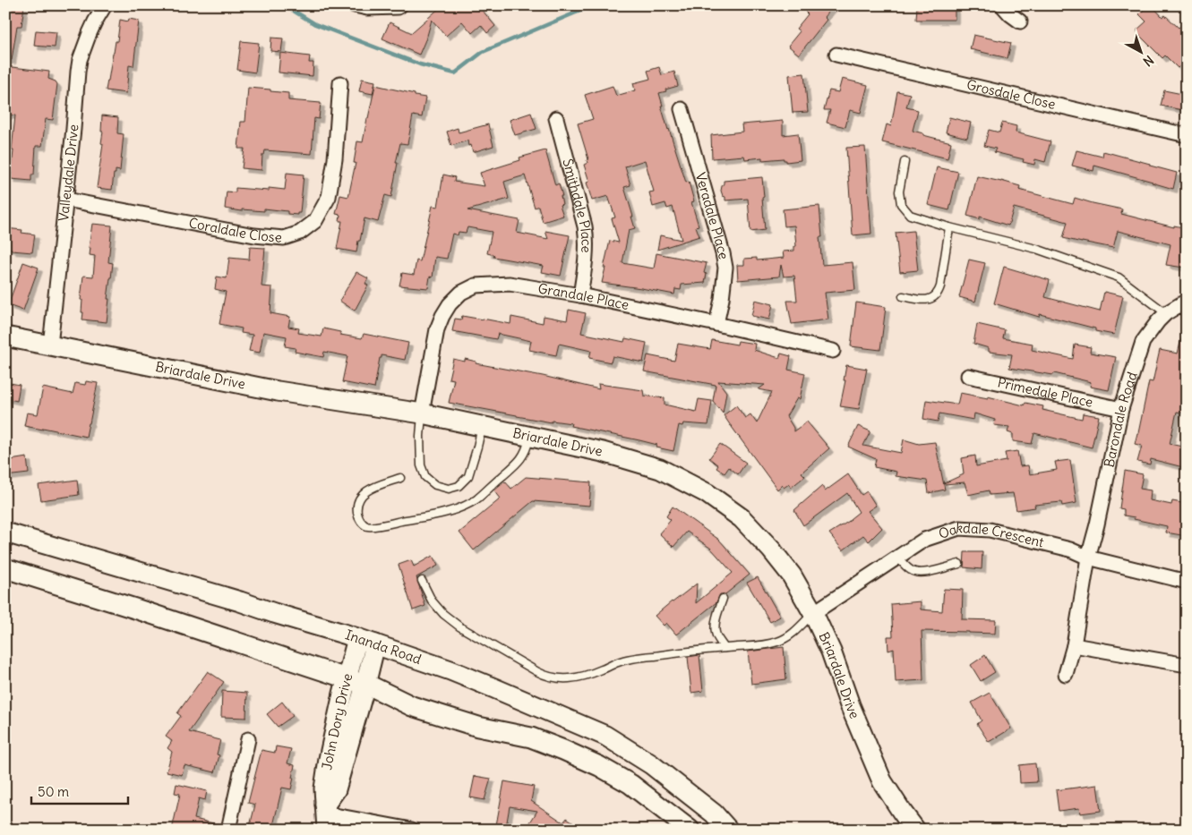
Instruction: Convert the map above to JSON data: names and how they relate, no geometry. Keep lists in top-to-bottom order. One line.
{"streets":{"street":["Grosdale Close","Valleydale Drive","Smithdale Place","Veradale Place","Coraldale Close","Grandale Place","Briardale Drive","Primedale Place","Barondale Road","Oakdale Crescent","Inanda Road","John Dory Drive"]},"crossings":[["Valleydale Drive","Coraldale Close"],["Valleydale Drive","Briardale Drive"],["Smithdale Place","Grandale Place"],["Veradale Place","Grandale Place"],["Grandale Place","Briardale Drive"],["Briardale Drive","Oakdale Crescent"],["Primedale Place","Barondale Road"],["Barondale Road","Oakdale Crescent"],["Inanda Road","John Dory Drive"]],"scale_bar":"50 m","north":"bottom right"}
